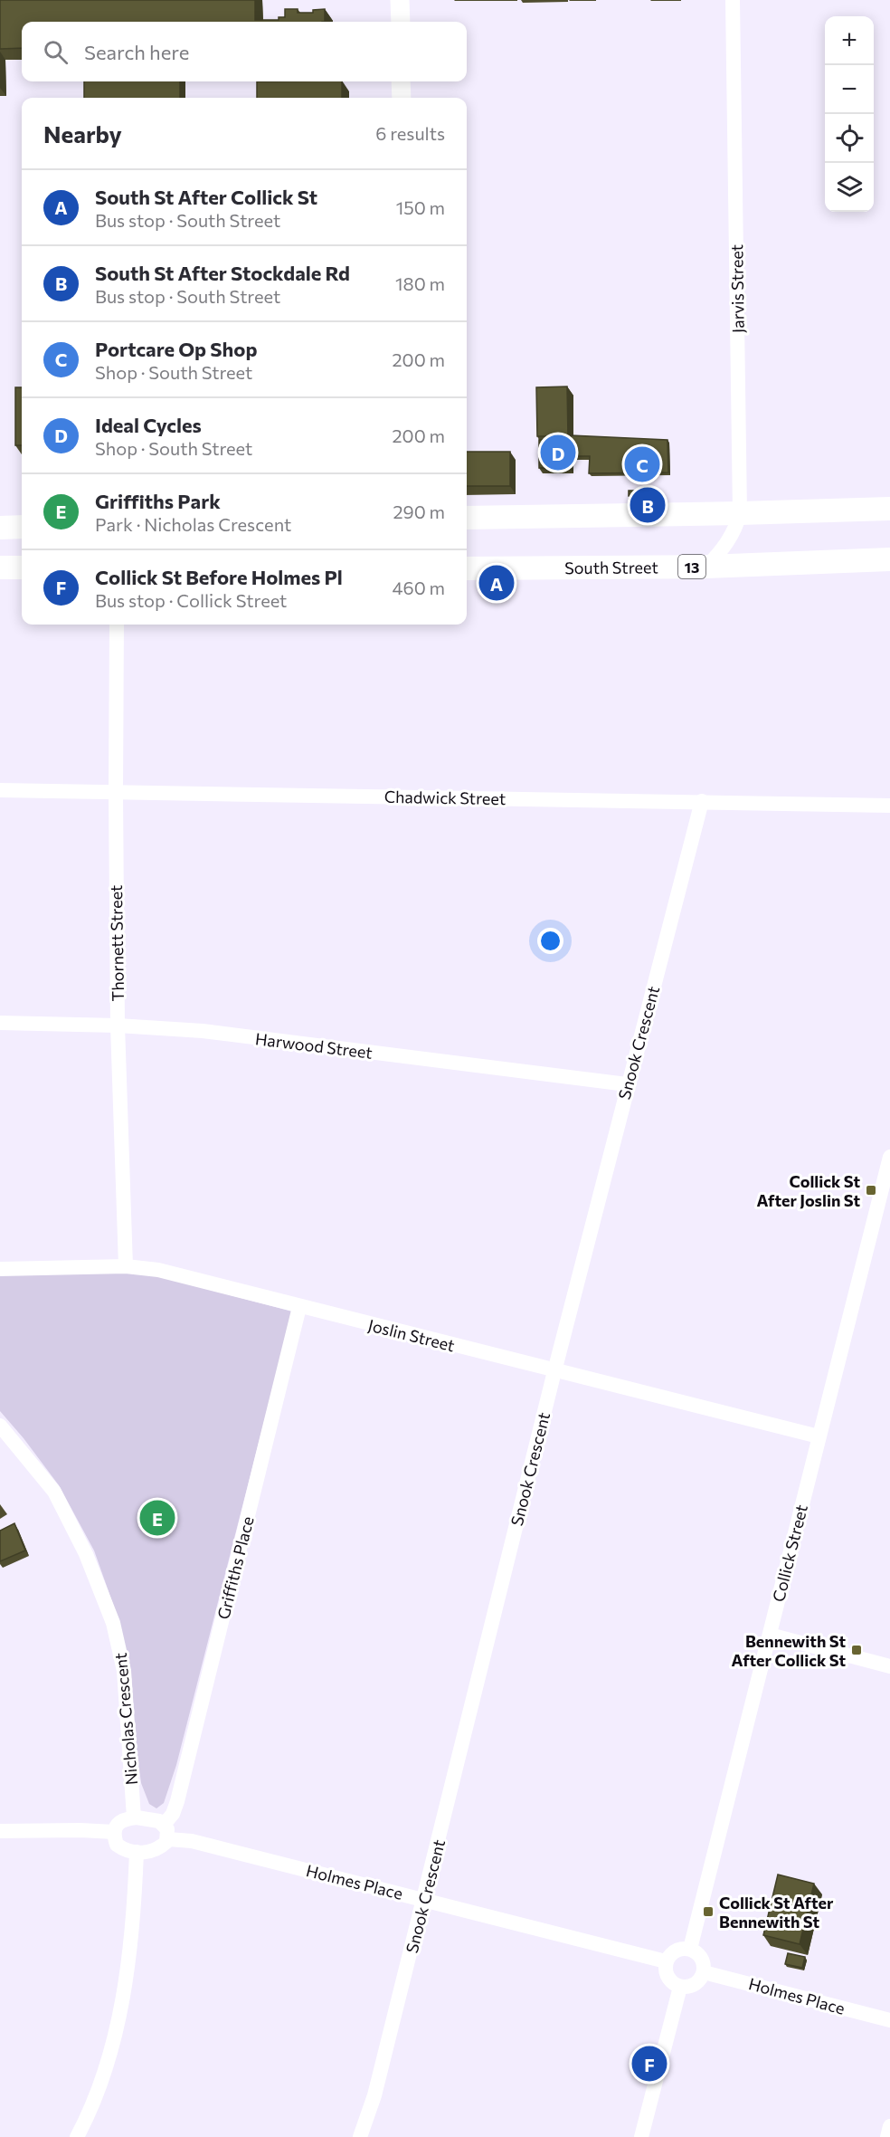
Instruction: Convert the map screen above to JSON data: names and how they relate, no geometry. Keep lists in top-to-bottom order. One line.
{"streets":{"main road":["13","South Street"],"street":["Jarvis Street","Chadwick Street","Thornett Street","Snook Crescent","Harwood Street","Joslin Street","Collick Street","Griffiths Place","Nicholas Crescent","Holmes Place"]},"crossings":[["Jarvis Street","South Street"],["Chadwick Street","Thornett Street"],["Chadwick Street","Snook Crescent"],["Thornett Street","Harwood Street"],["Thornett Street","Joslin Street"],["Snook Crescent","Harwood Street"],["Snook Crescent","Joslin Street"],["Snook Crescent","Holmes Place"],["Joslin Street","Collick Street"],["Joslin Street","Griffiths Place"],["Collick Street","Holmes Place"],["Griffiths Place","Nicholas Crescent"],["Griffiths Place","Holmes Place"],["Nicholas Crescent","Holmes Place"]],"places":{"transit":["Collick St After Joslin St","Bennewith St After Collick St","Collick St After Bennewith St"]},"page":{"map_buttons":["+","−"],"search":"Search here","heading":["Nearby","6 results"],"list":[{"mark":"A","name":"South St After Collick St","note":"Bus stop · South Street","value":"150 m"},{"mark":"B","name":"South St After Stockdale Rd","note":"Bus stop · South Street","value":"180 m"},{"mark":"C","name":"Portcare Op Shop","note":"Shop · South Street","value":"200 m"},{"mark":"D","name":"Ideal Cycles","note":"Shop · South Street","value":"200 m"},{"mark":"E","name":"Griffiths Park","note":"Park · Nicholas Crescent","value":"290 m"},{"mark":"F","name":"Collick St Before Holmes Pl","note":"Bus stop · Collick Street","value":"460 m"}],"pins":["D","C","B","A","E","F"]}}
